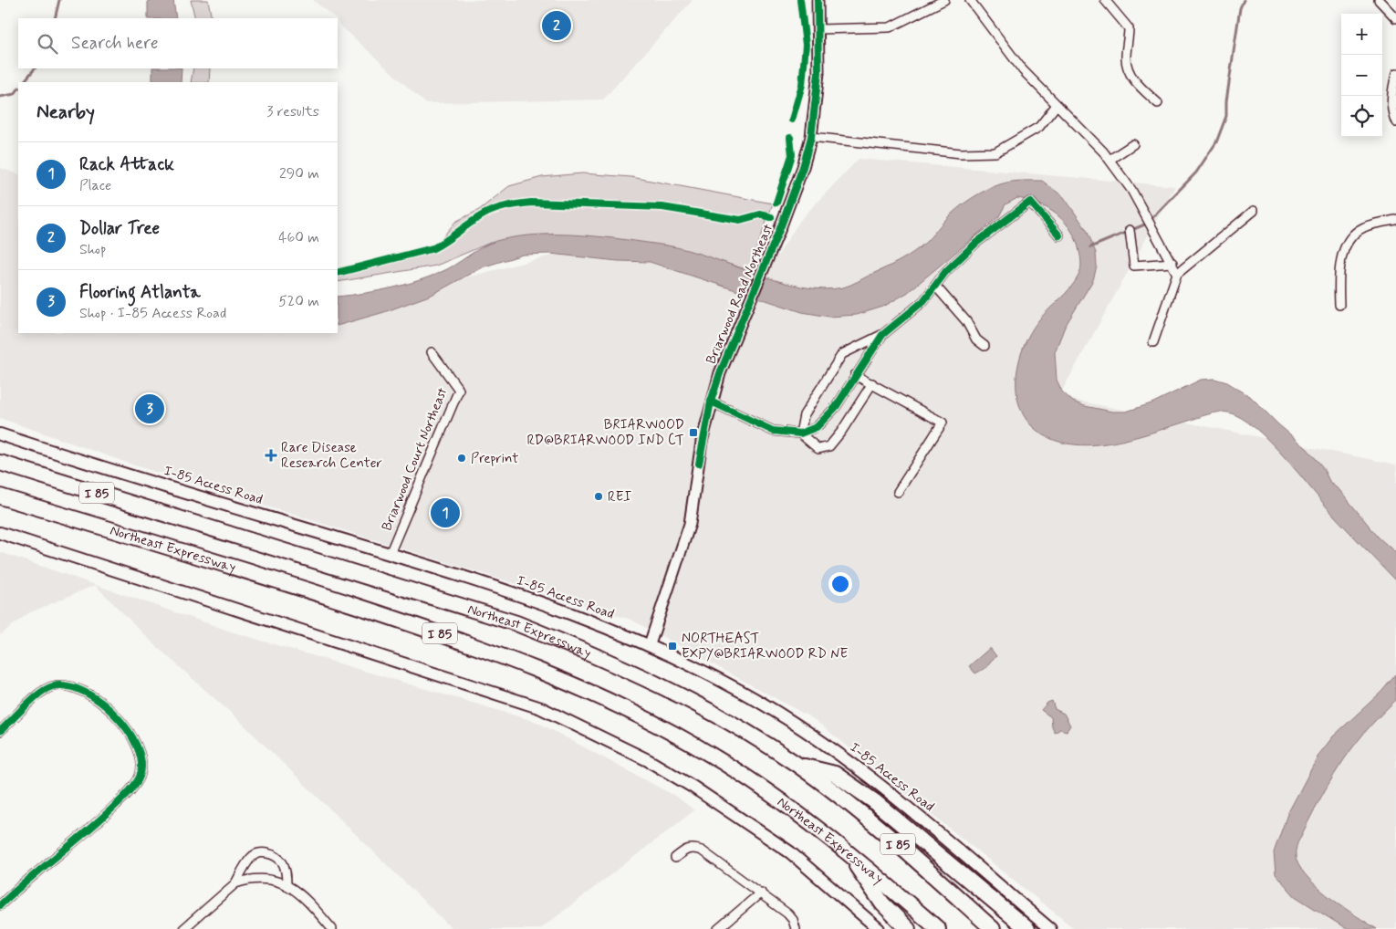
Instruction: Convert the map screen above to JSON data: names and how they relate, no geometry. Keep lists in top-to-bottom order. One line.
{"streets":{"highway":["I 85","Northeast Expressway"],"main road":["I-85 Access Road"],"street":["Briarwood Road Northeast","Briarwood Court Northeast"]},"crossings":[["Briarwood Road Northeast","I-85 Access Road"],["Briarwood Court Northeast","I-85 Access Road"]],"places":{"transit":["BRIARWOOD RD@BRIARWOOD IND CT","NORTHEAST EXPY@BRIARWOOD RD NE"],"health":["Rare Disease Research Center"],"other":["Preprint","REI"]},"page":{"pins":["2","3","1"],"map_buttons":["+","−"],"search":"Search here","heading":["Nearby","3 results"],"list":[{"mark":"1","name":"Rack Attack","note":"Place","value":"290 m"},{"mark":"2","name":"Dollar Tree","note":"Shop","value":"460 m"},{"mark":"3","name":"Flooring Atlanta","note":"Shop · I-85 Access Road","value":"520 m"}]}}
